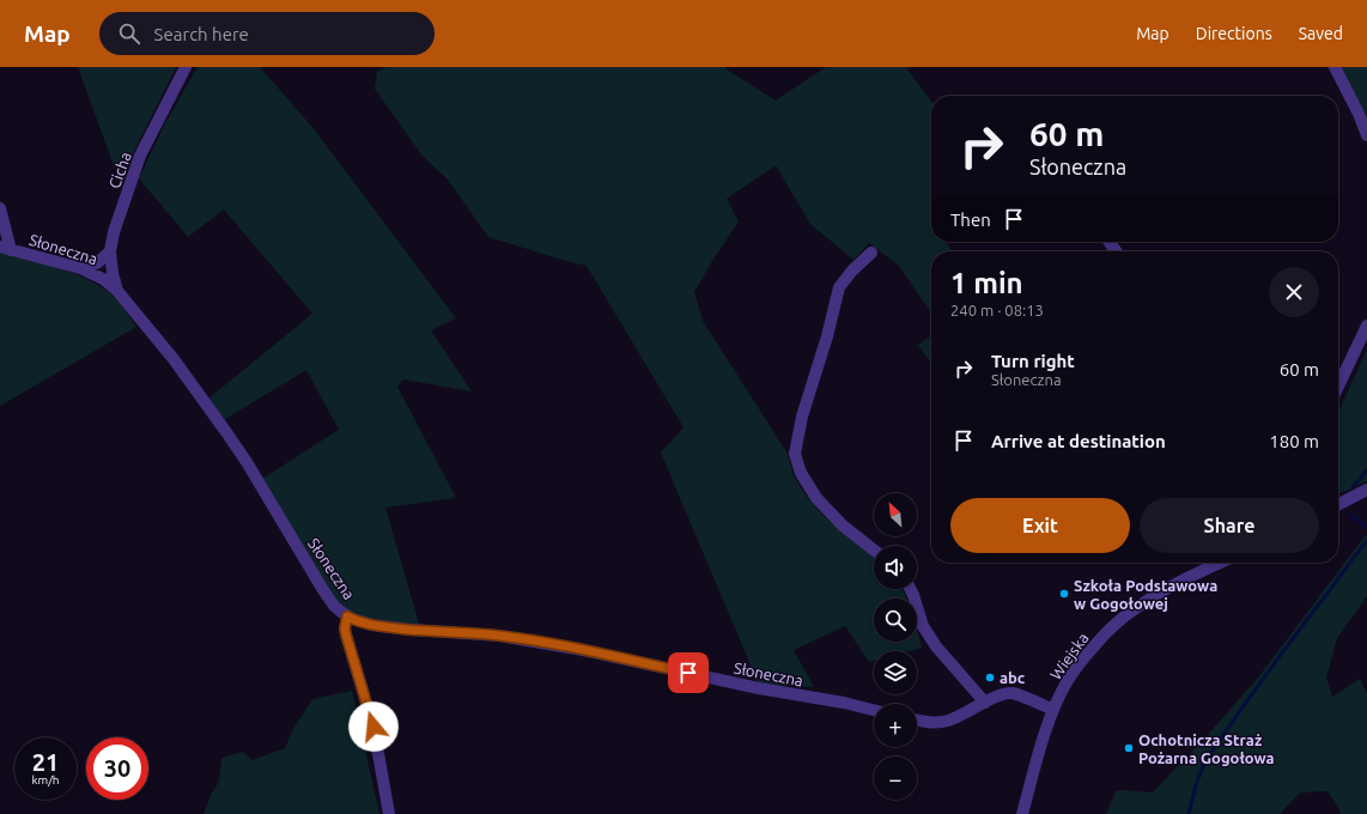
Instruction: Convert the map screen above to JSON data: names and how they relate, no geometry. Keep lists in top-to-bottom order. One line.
{"streets":{"street":["Cicha","Słoneczna","Wiejska"]},"crossings":[["Cicha","Słoneczna"]],"places":["Szkoła Podstawowa w Gogołowej","abc","Ochotnicza Straż Pożarna Gogołowa"],"north":"top left","page":{"header":"Map","search":"Search here","nav":["Map","Directions","Saved"],"turn":["60 m","Słoneczna"],"then":"Then","heading":["1 min","240 m · 08:13"],"list":[{"name":"Turn right","note":"Słoneczna","value":"60 m"},{"name":"Arrive at destination","value":"180 m"}],"buttons":["Exit","Share"],"map_buttons":["+","−"],"speed":"21 km/h","limit":"30"}}
